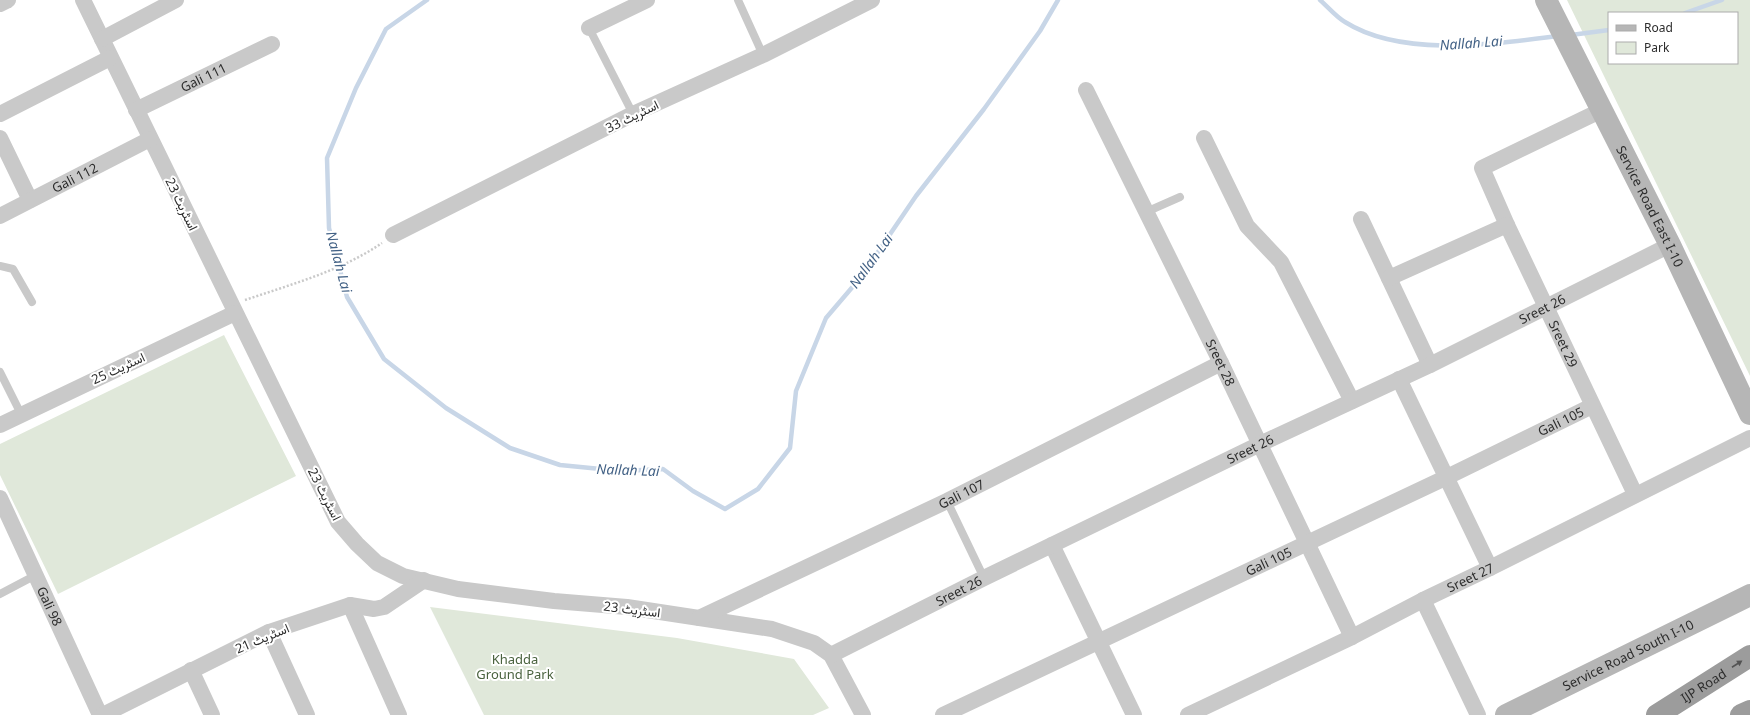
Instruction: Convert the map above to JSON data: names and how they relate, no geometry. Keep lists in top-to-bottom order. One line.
{"streets":{"highway":["IJP Road"],"main road":["Service Road East I-10","Service Road South I-10"],"street":["Gali 111","اسٹریٹ 33","Gali 112","اسٹریٹ 23","Sreet 26","Sreet 29","Sreet 28","اسٹریٹ 25","Gali 105","Gali 107","Sreet 27","Gali 98","اسٹریٹ 21"]},"crossings":[["Gali 111","اسٹریٹ 23"],["Gali 112","اسٹریٹ 23"],["اسٹریٹ 23","Sreet 26"],["اسٹریٹ 23","اسٹریٹ 25"],["اسٹریٹ 23","Gali 107"],["اسٹریٹ 23","اسٹریٹ 21"],["Service Road East I-10","Sreet 26"],["Service Road East I-10","Sreet 29"],["Sreet 26","Sreet 29"],["Sreet 26","Sreet 28"],["Sreet 29","Gali 105"],["Sreet 29","Sreet 27"],["Sreet 28","Gali 105"],["Sreet 28","Gali 107"],["Sreet 28","Sreet 27"]],"one_way":["IJP Road"],"water":["Nallah Lai"],"parks":["Khadda Ground Park"],"legend":["Road","Park"]}
